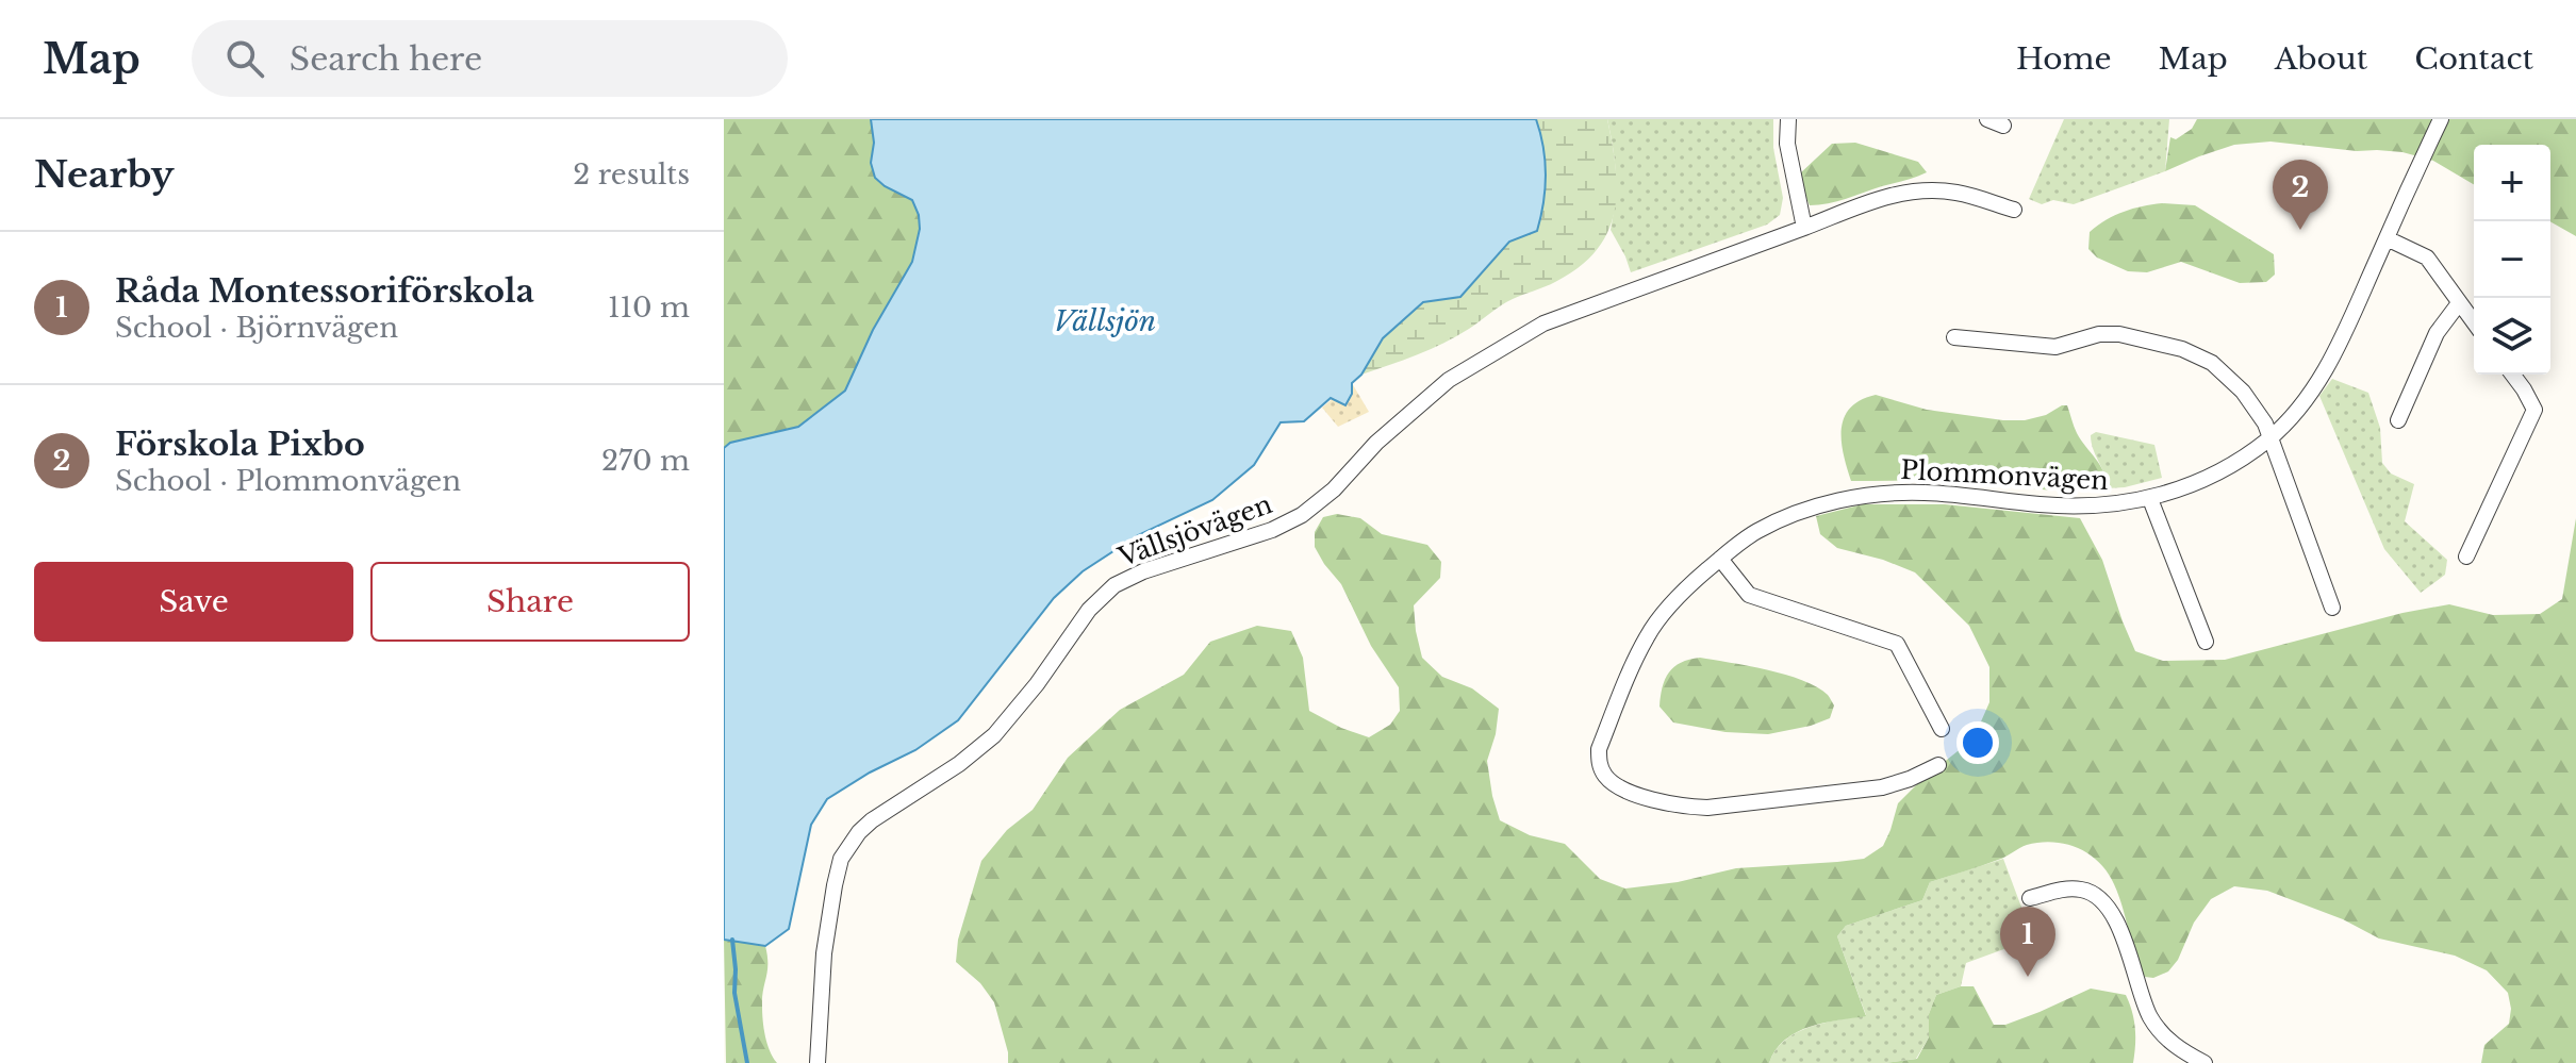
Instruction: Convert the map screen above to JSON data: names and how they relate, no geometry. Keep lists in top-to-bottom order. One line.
{"streets":{"street":["Plommonvägen","Vällsjövägen"]},"water":["Vällsjön"],"page":{"header":"Map","search":"Search here","nav":["Home","Map","About","Contact"],"heading":["Nearby","2 results"],"map_buttons":["+","−"],"pins":["2","1"],"list":[{"mark":"1","name":"Råda Montessoriförskola","note":"School · Björnvägen","value":"110 m"},{"mark":"2","name":"Förskola Pixbo","note":"School · Plommonvägen","value":"270 m"}],"buttons":["Save","Share"]}}
